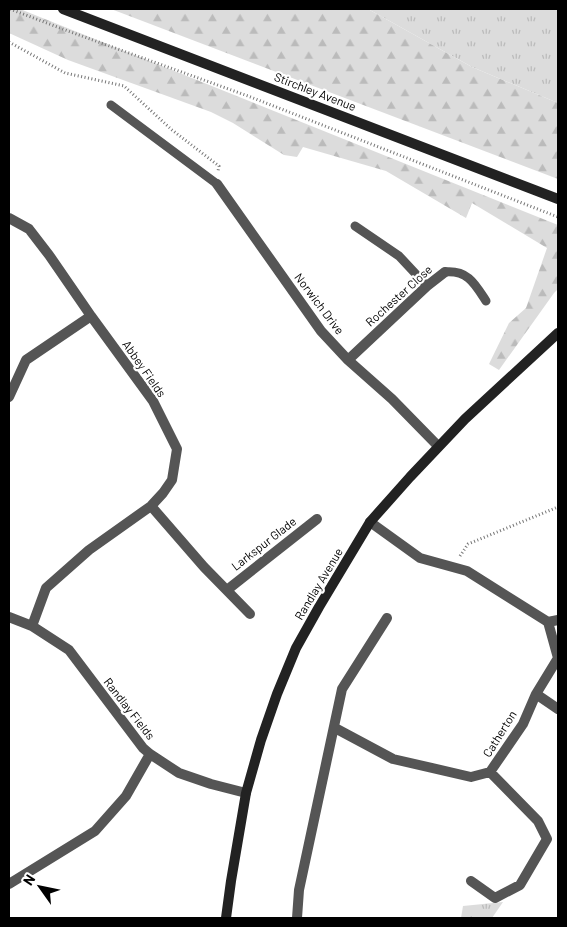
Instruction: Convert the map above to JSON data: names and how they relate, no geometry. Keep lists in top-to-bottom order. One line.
{"streets":{"street":["Stirchley Avenue","Rochester Close","Norwich Drive","Abbey Fields","Larkspur Glade","Randlay Avenue","Randlay Fields","Catherton"]},"crossings":[["Rochester Close","Norwich Drive"],["Norwich Drive","Randlay Avenue"],["Abbey Fields","Randlay Fields"],["Randlay Avenue","Randlay Fields"]],"north":"top left"}
